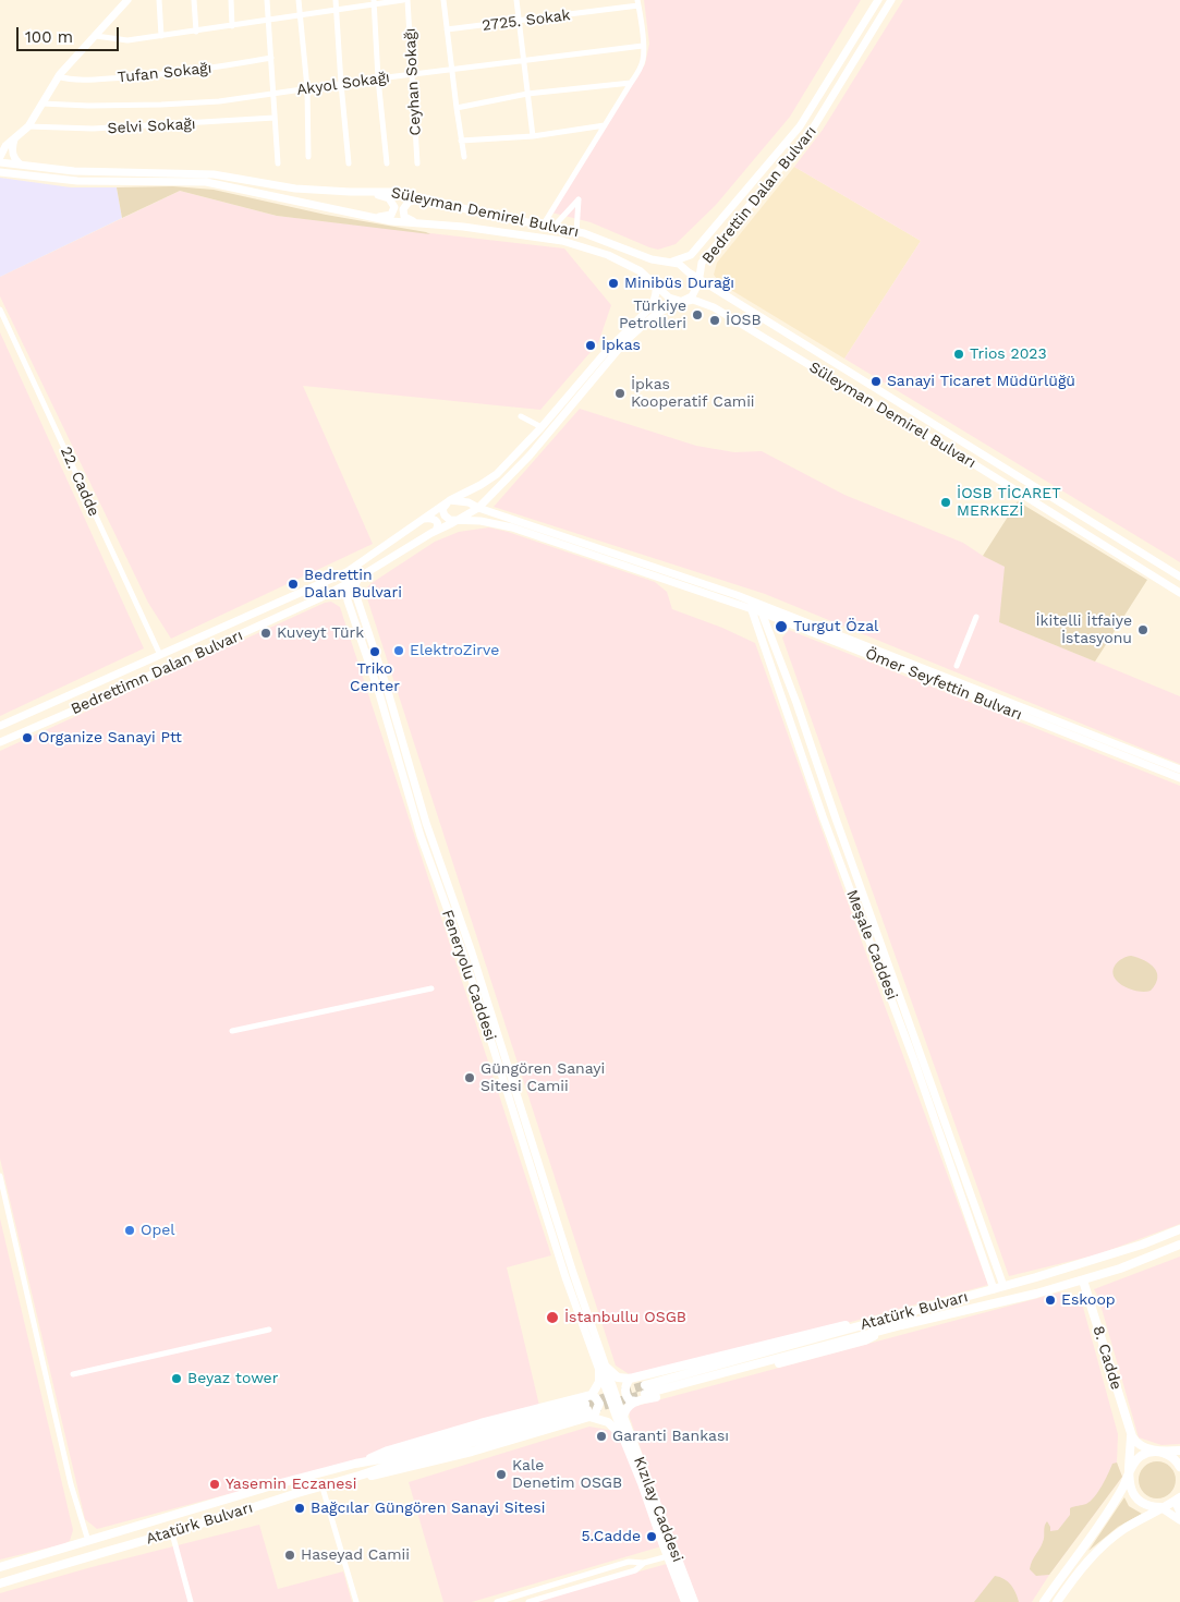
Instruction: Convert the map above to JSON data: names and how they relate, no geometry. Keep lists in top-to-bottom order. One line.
{"streets":{"main road":["Bedrettin Dalan Bulvarı","Süleyman Demirel Bulvarı","Bedrettimn Dalan Bulvarı","Ömer Seyfettin Bulvarı","Meşale Caddesi","Feneryolu Caddesi","Atatürk Bulvarı","8. Cadde","Kızılay Caddesi"],"street":["2725. Sokak","Tufan Sokağı","Ceyhan Sokağı","Akyol Sokağı","Selvi Sokağı","22. Cadde"]},"crossings":[["Ceyhan Sokağı","Akyol Sokağı"],["Bedrettin Dalan Bulvarı","Süleyman Demirel Bulvarı"],["22. Cadde","Bedrettimn Dalan Bulvarı"],["Bedrettimn Dalan Bulvarı","Ömer Seyfettin Bulvarı"],["Bedrettimn Dalan Bulvarı","Feneryolu Caddesi"],["Ömer Seyfettin Bulvarı","Meşale Caddesi"],["Meşale Caddesi","Atatürk Bulvarı"],["Feneryolu Caddesi","Kızılay Caddesi"],["Atatürk Bulvarı","8. Cadde"]],"places":["Minibüs Durağı","Türkiye Petrolleri","İOSB","İpkas","Trios 2023","Sanayi Ticaret Müdürlüğü","İpkas Kooperatif Camii","İOSB TİCARET MERKEZİ","Bedrettin Dalan Bulvari","Turgut Özal","İkitelli İtfaiye İstasyonu","Kuveyt Türk","ElektroZirve","Triko Center","Organize Sanayi Ptt","Güngören Sanayi Sitesi Camii","Opel","Eskoop","İstanbullu OSGB","Beyaz tower","Garanti Bankası","Kale Denetim OSGB","Yasemin Eczanesi","Bağcılar Güngören Sanayi Sitesi","5.Cadde","Haseyad Camii"],"scale_bar":"100 m"}
